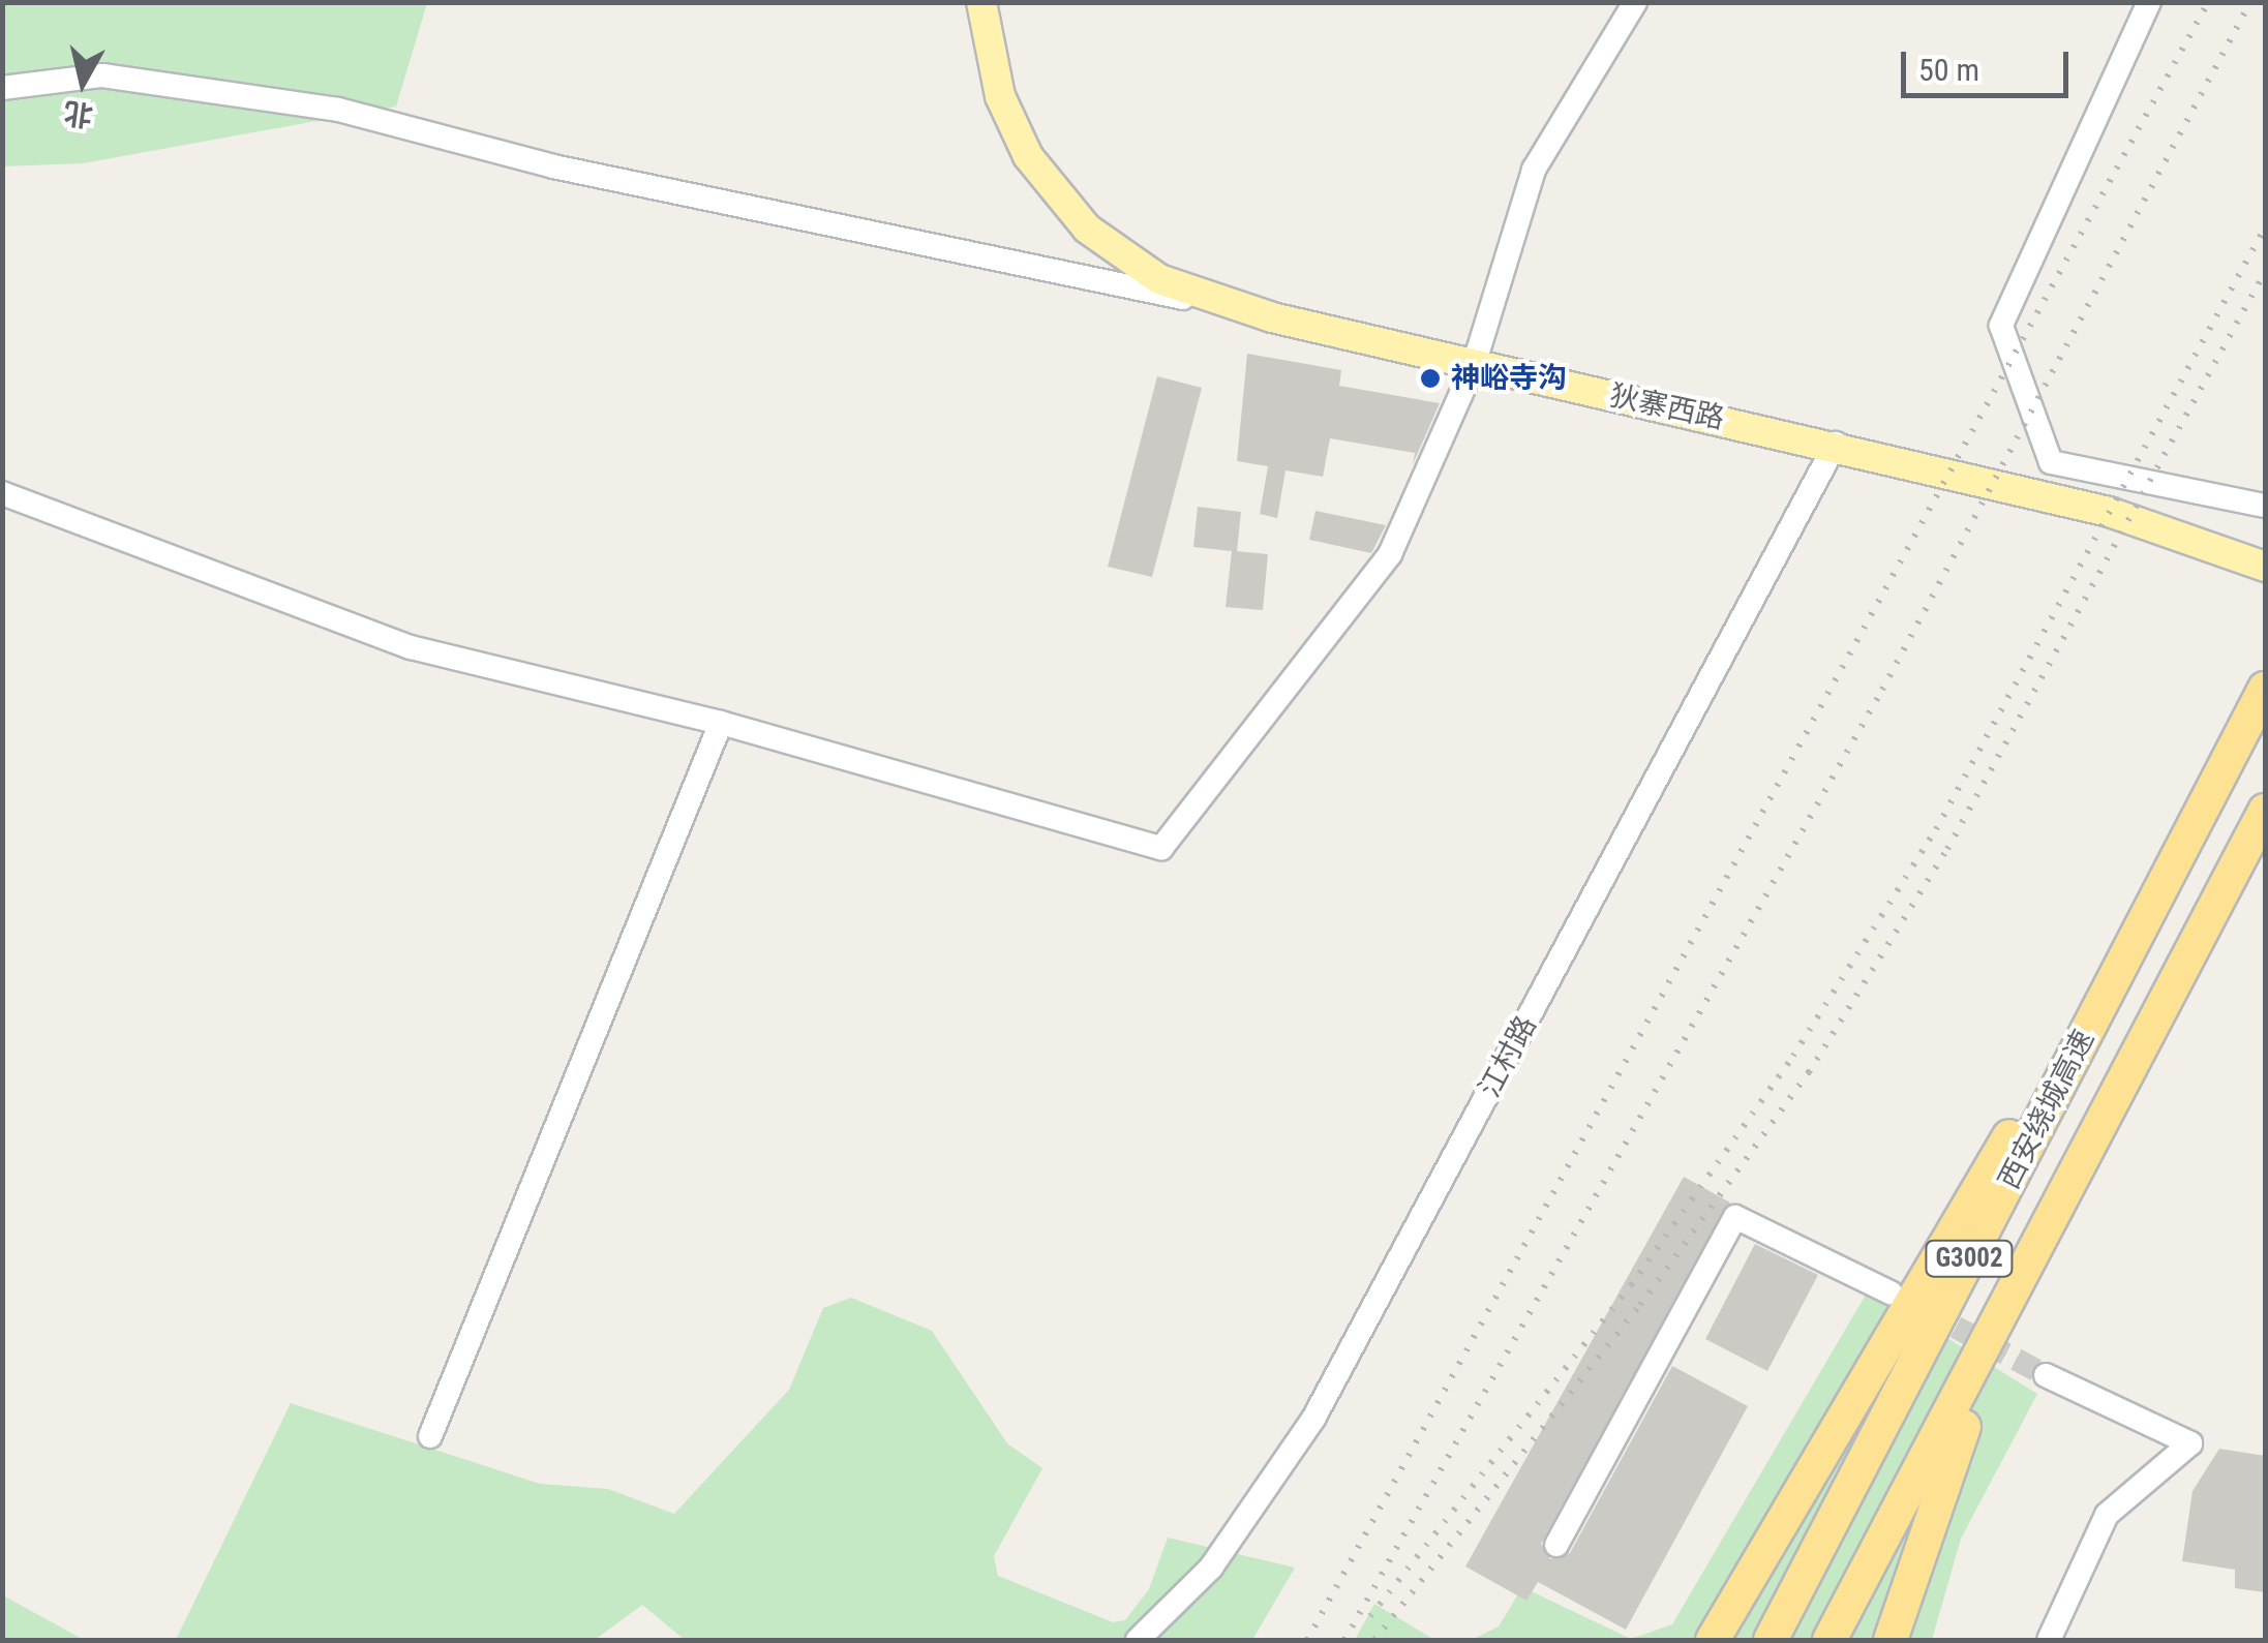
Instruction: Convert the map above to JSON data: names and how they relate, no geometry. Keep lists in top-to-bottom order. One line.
{"streets":{"highway":["西安绕城高速","G3002"],"main road":["狄寨西路"],"street":["江村路"]},"crossings":[["狄寨西路","江村路"]],"places":["神峪寺沟"],"scale_bar":"50 m","north":"bottom"}
